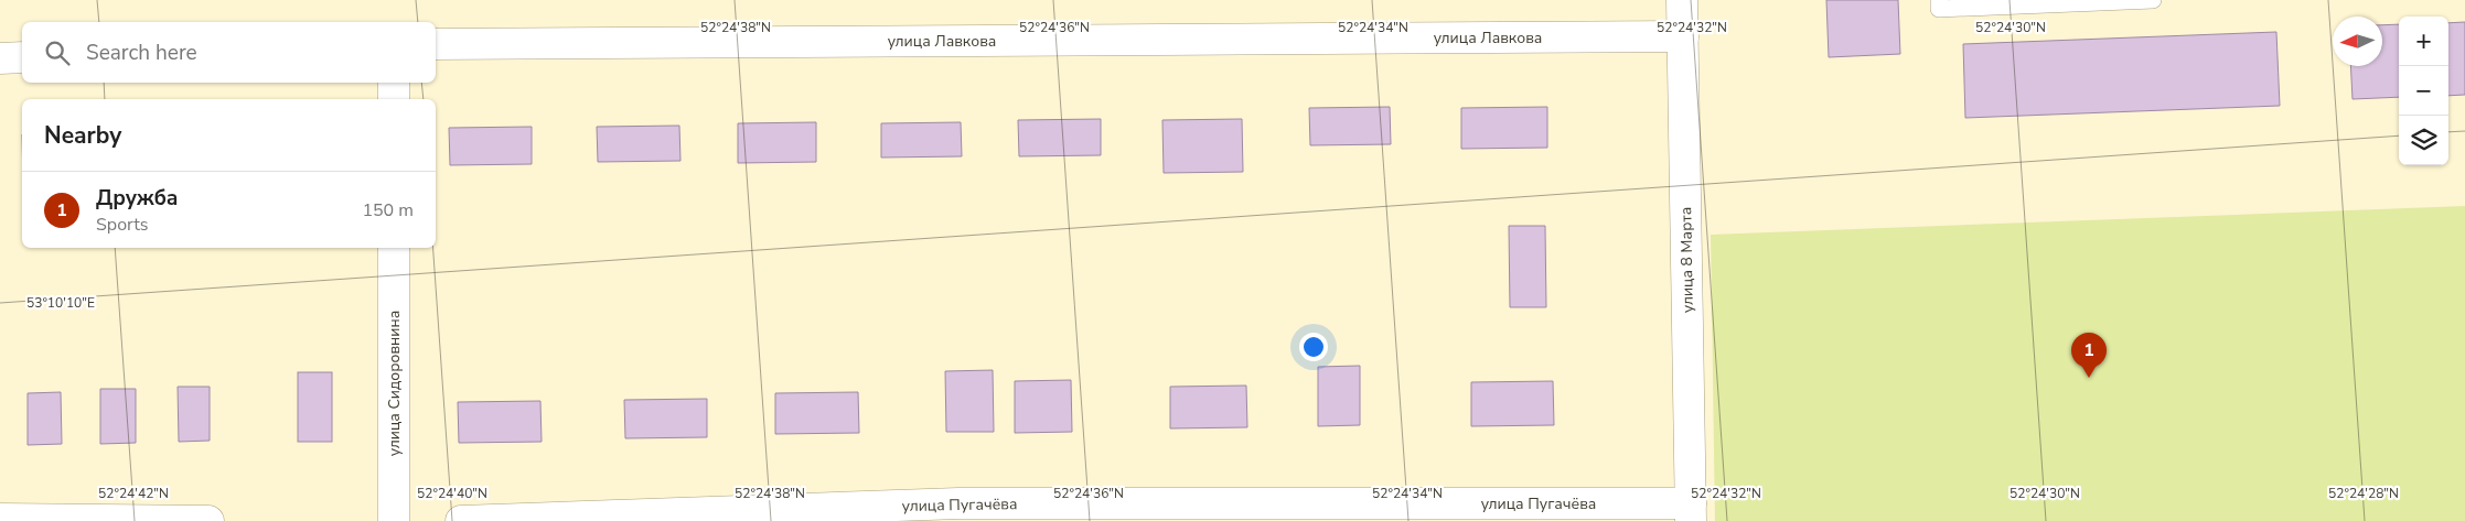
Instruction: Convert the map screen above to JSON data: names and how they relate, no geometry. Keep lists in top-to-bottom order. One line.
{"streets":{"street":["улица Лавкова","улица 8 Марта","улица Сидоровнина","улица Пугачёва"]},"crossings":[["улица Лавкова","улица 8 Марта"],["улица 8 Марта","улица Пугачёва"]],"north":"left","page":{"map_buttons":["+","−"],"search":"Search here","heading":"Nearby","list":[{"mark":"1","name":"Дружба","note":"Sports","value":"150 m"}],"pins":"1"},"coordinates":["52°24'38\"N","52°24'36\"N","52°24'34\"N","52°24'32\"N","52°24'30\"N","53°10'10\"E","52°24'42\"N","52°24'40\"N","52°24'28\"N"]}
